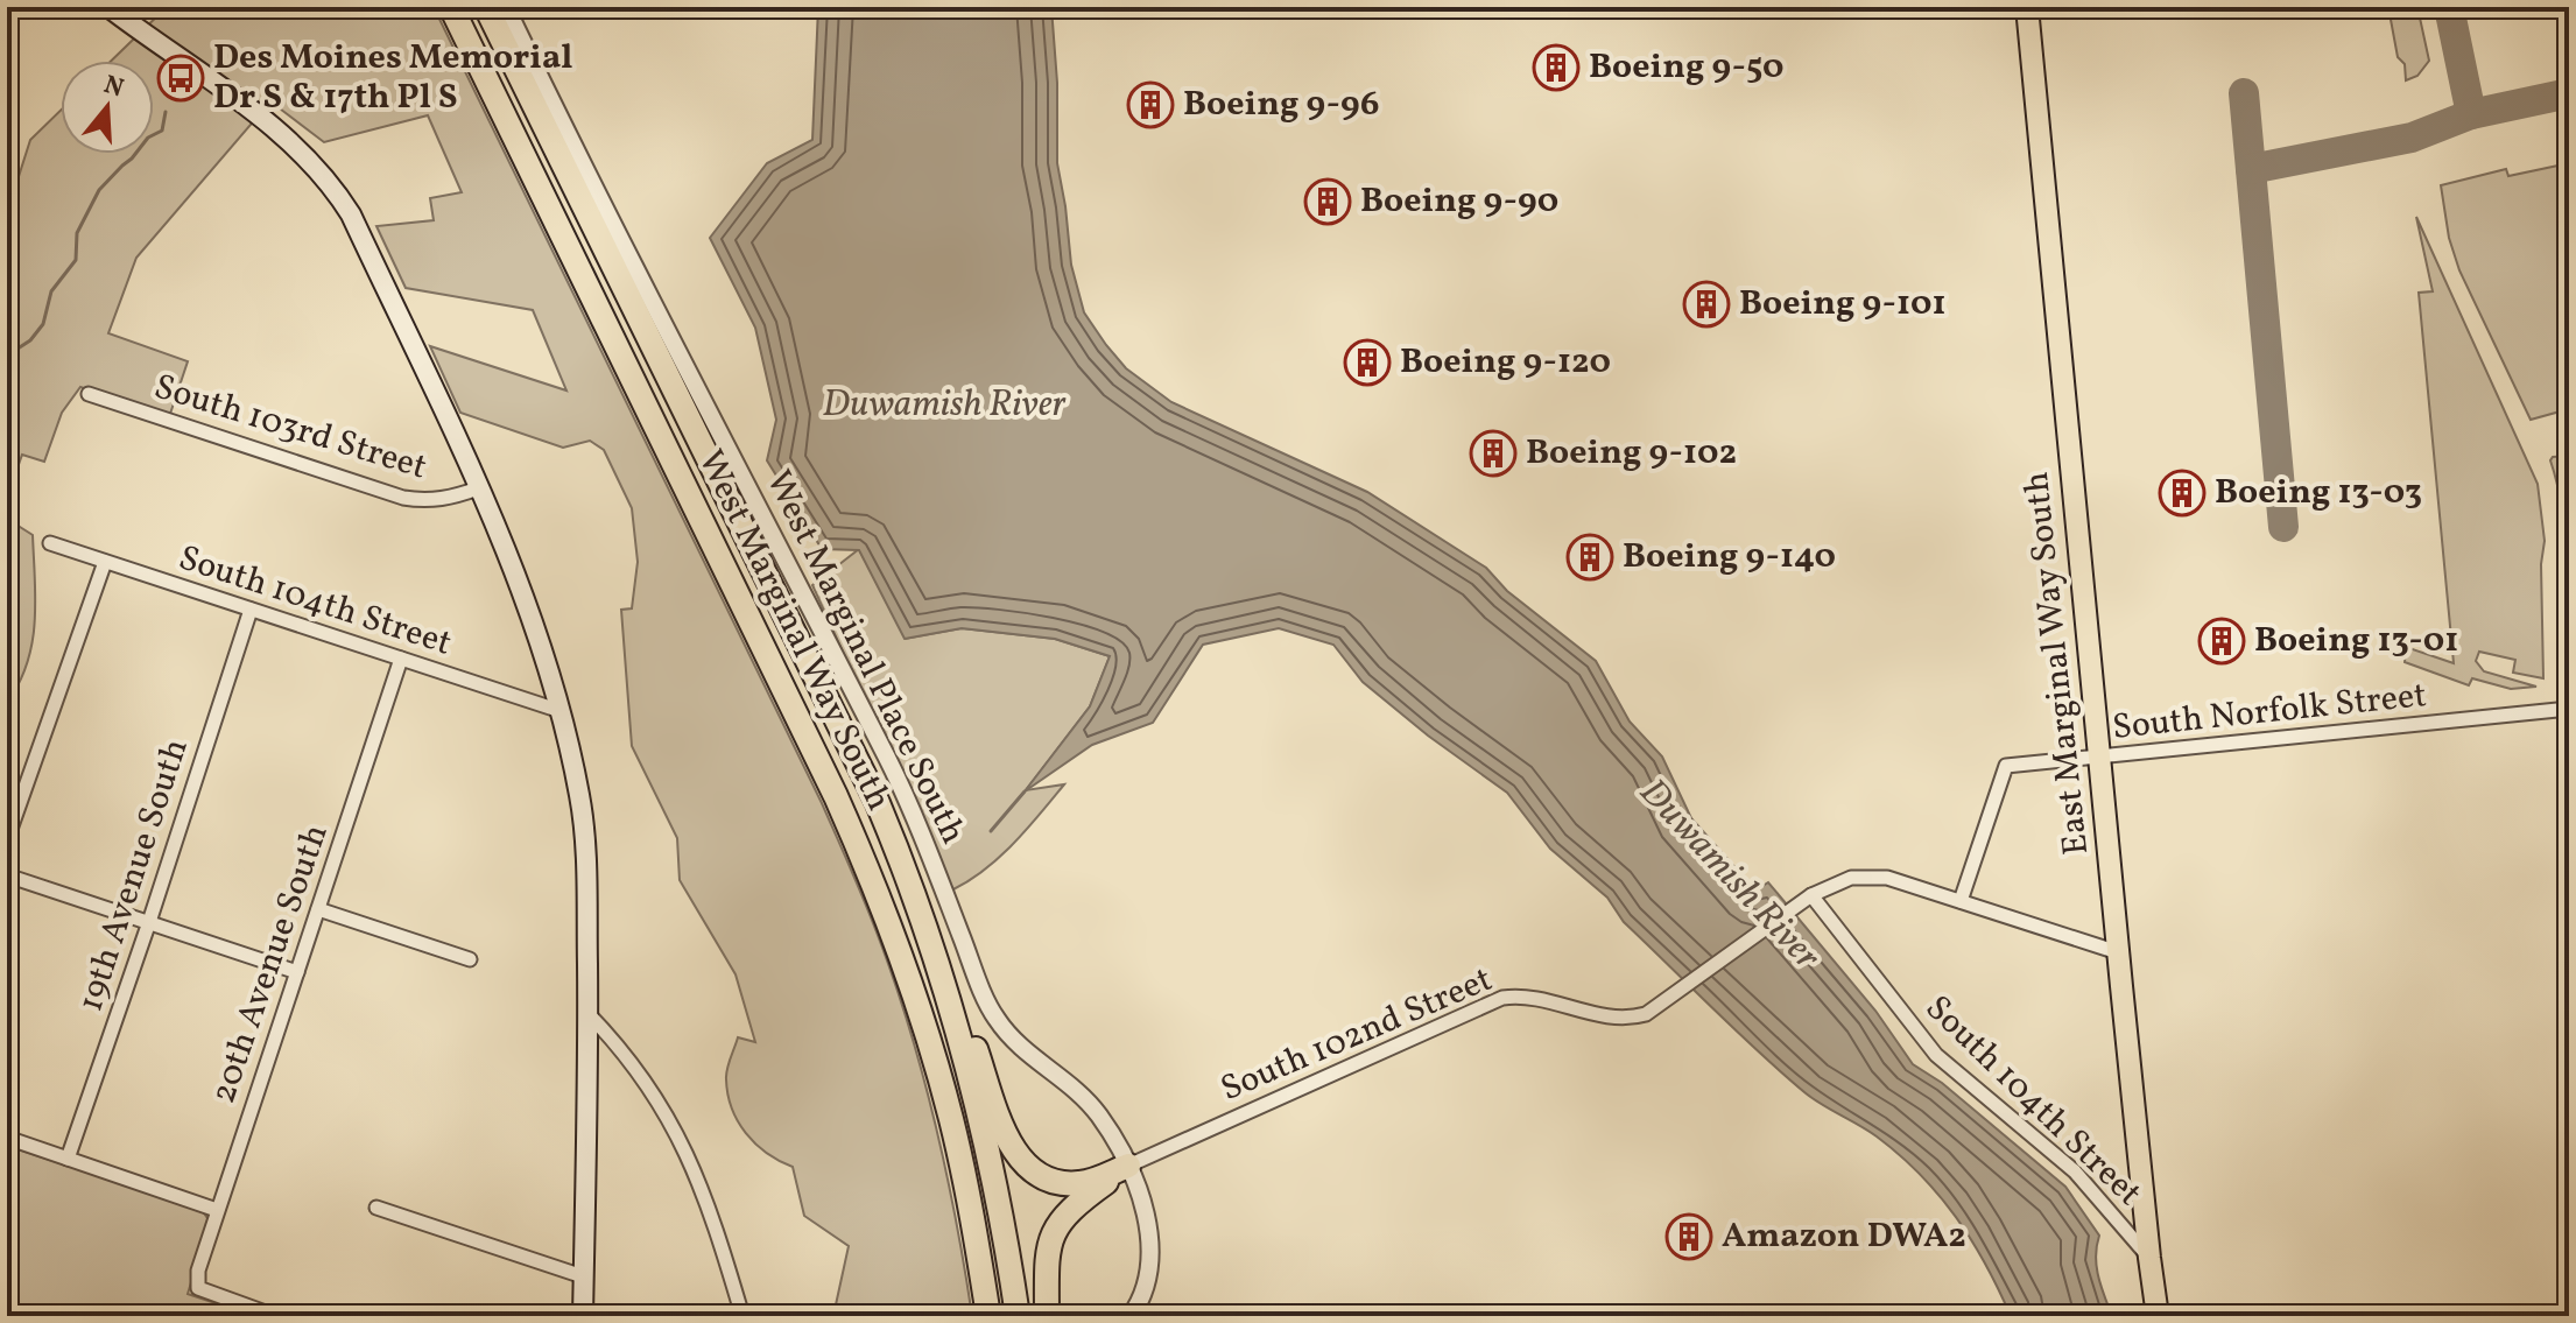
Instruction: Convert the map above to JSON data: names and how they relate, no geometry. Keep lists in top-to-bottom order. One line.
{"streets":{"highway":["West Marginal Way South"],"main road":["East Marginal Way South"],"street":["South 103rd Street","South 104th Street","West Marginal Place South","South Norfolk Street","19th Avenue South","20th Avenue South","South 102nd Street"]},"crossings":[["South 104th Street","East Marginal Way South"],["South 104th Street","19th Avenue South"],["South 104th Street","20th Avenue South"],["South 104th Street","South 102nd Street"],["West Marginal Place South","South 102nd Street"],["East Marginal Way South","South Norfolk Street"],["East Marginal Way South","South 102nd Street"],["South Norfolk Street","South 102nd Street"]],"water":["Duwamish River"],"places":{"building":["Boeing 9-50","Boeing 9-96","Boeing 9-90","Boeing 9-101","Boeing 9-120","Boeing 9-102","Boeing 13-03","Boeing 9-140","Boeing 13-01","Amazon DWA2"],"bus stop":["Des Moines Memorial Dr S & 17th Pl S"]},"north":"top"}
